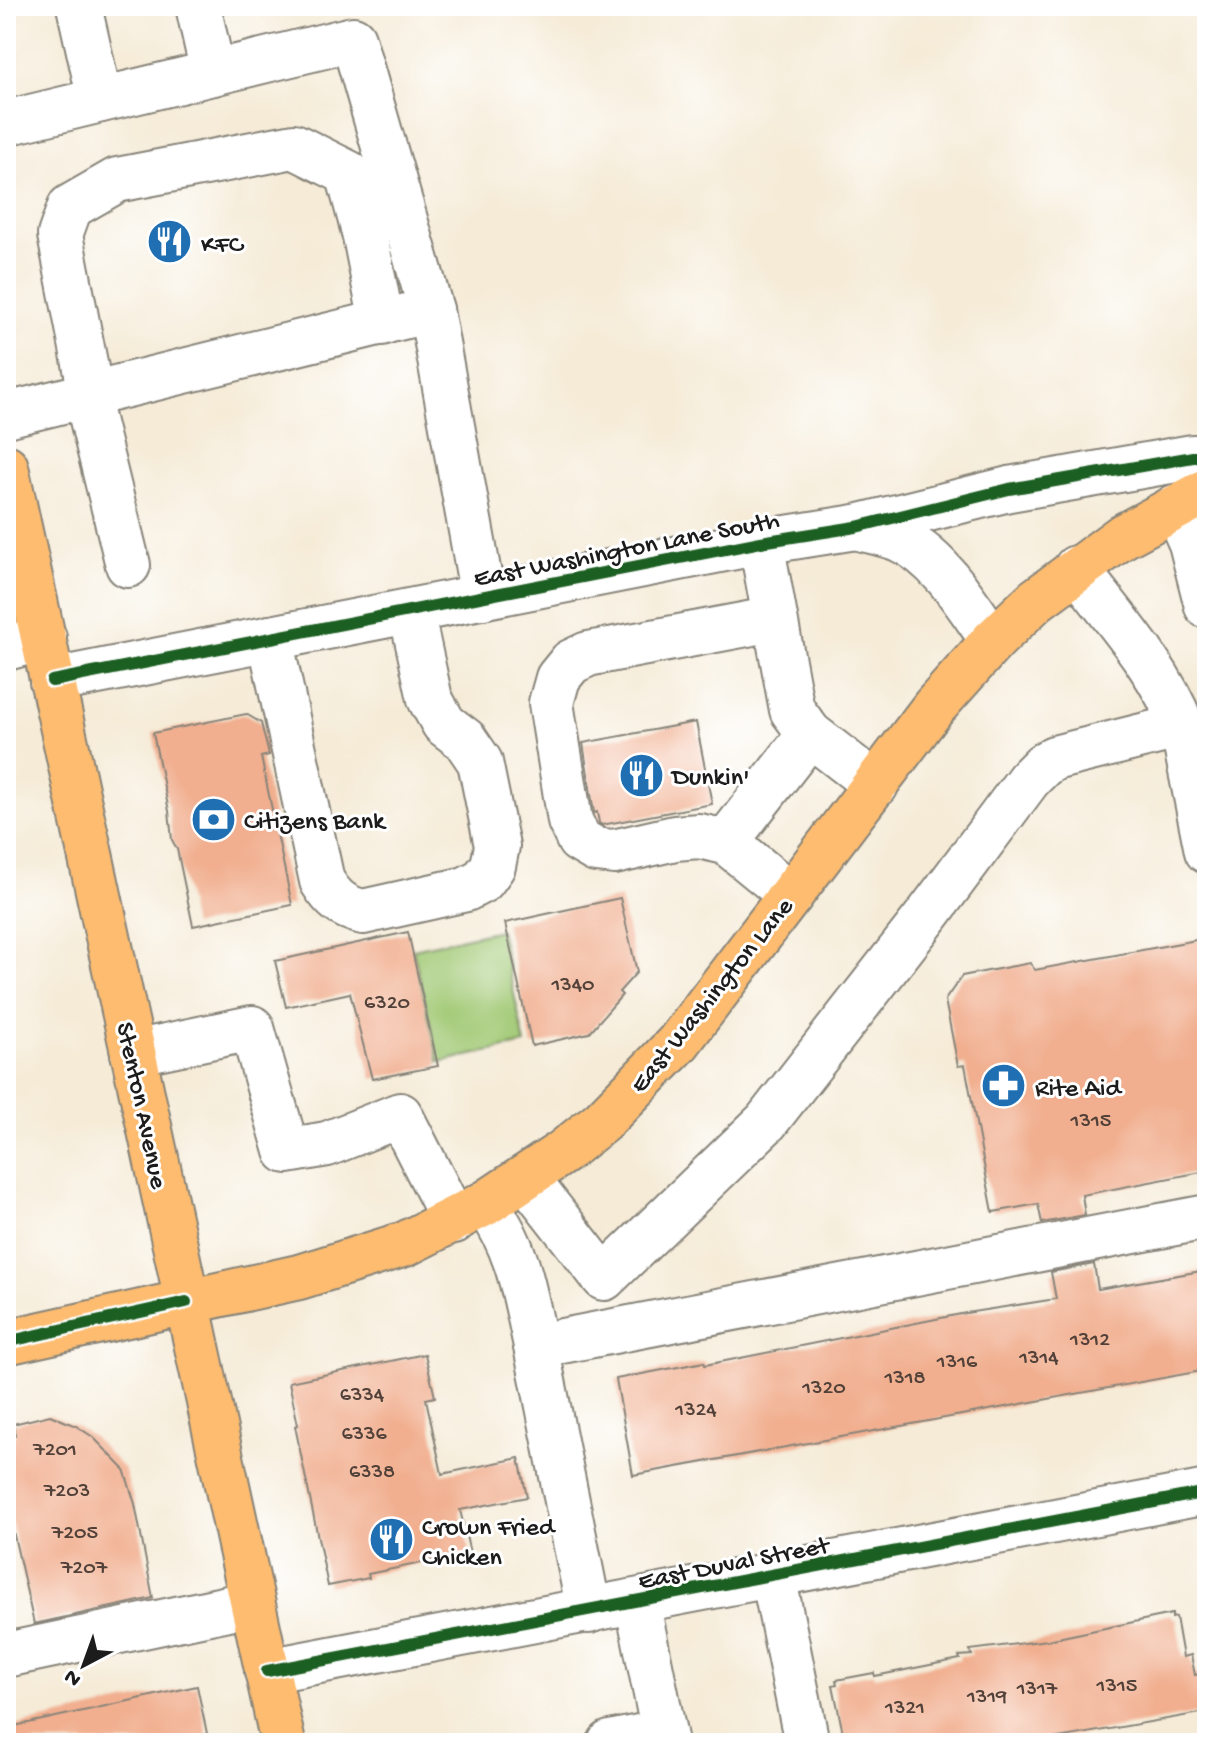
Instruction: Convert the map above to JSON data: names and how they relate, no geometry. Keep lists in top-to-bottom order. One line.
{"streets":{"main road":["East Washington Lane","Stenton Avenue"],"street":["East Washington Lane South","East Duval Street"]},"crossings":[["East Washington Lane South","Stenton Avenue"],["East Washington Lane","Stenton Avenue"],["Stenton Avenue","East Duval Street"]],"places":{"restaurant":["KFC","Dunkin'","Crown Fried Chicken"],"bank":["Citizens Bank"],"pharmacy":["Rite Aid"]},"house_numbers":["1340","6320","1315","1312","1314","1316","1318","1320","6334","1324","6336","7201","6338","7203","7205","7207","1315","1317","1319","1321"],"north":"bottom left"}
